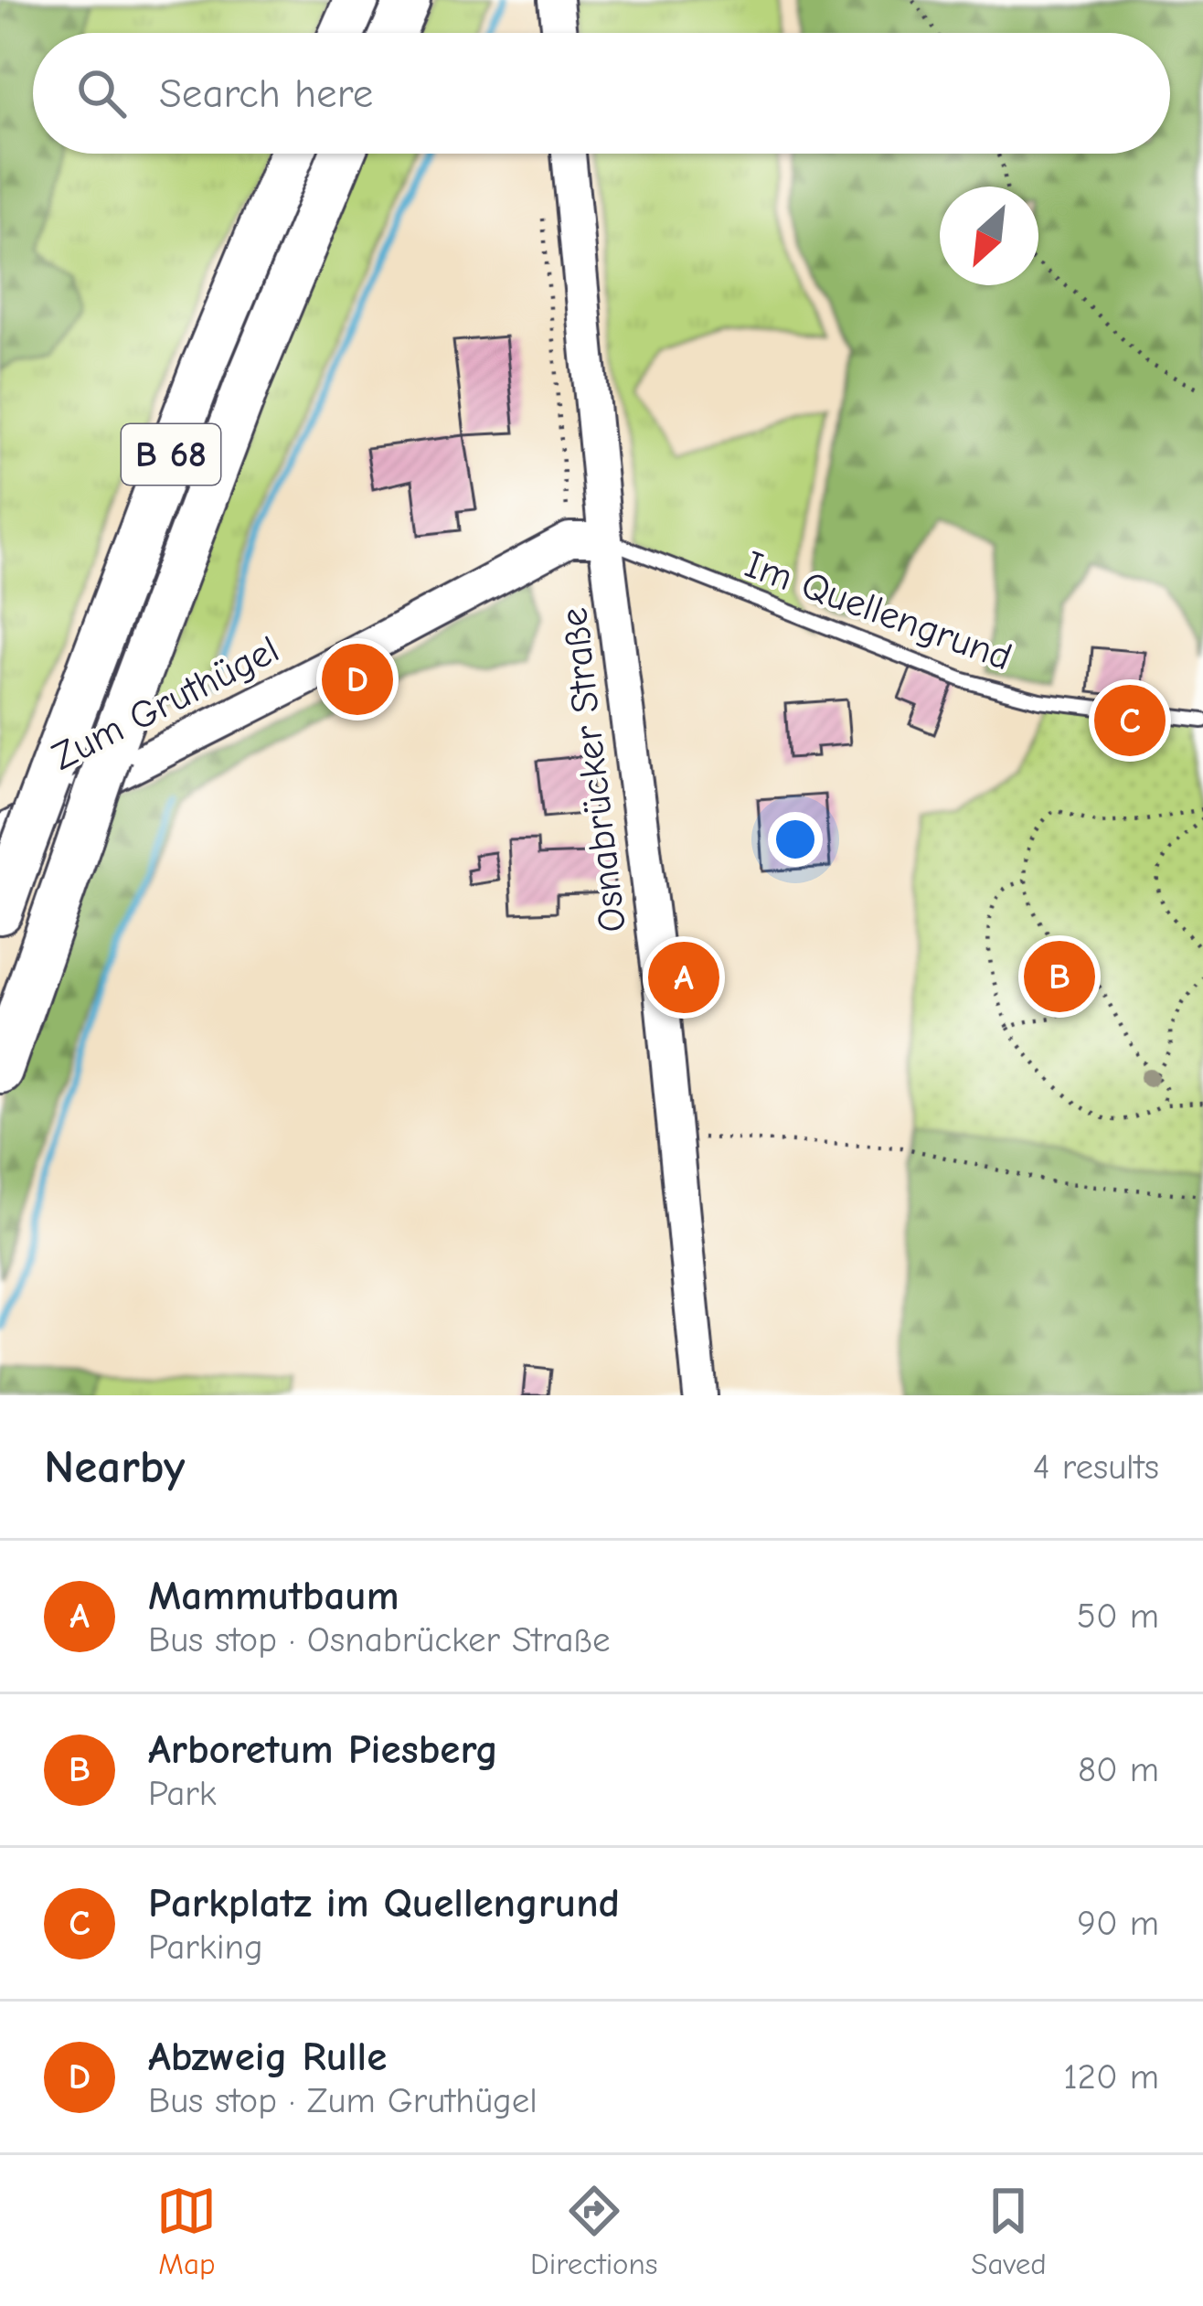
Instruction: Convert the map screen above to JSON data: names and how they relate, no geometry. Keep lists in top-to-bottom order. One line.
{"streets":{"highway":["B 68"],"street":["Zum Gruthügel","Osnabrücker Straße"],"lane":["Im Quellengrund"]},"crossings":[["B 68","Zum Gruthügel"],["Im Quellengrund","Zum Gruthügel"],["Im Quellengrund","Osnabrücker Straße"],["Zum Gruthügel","Osnabrücker Straße"]],"north":"bottom left","page":{"search":"Search here","pins":["D","C","B","A"],"heading":["Nearby","4 results"],"list":[{"mark":"A","name":"Mammutbaum","note":"Bus stop · Osnabrücker Straße","value":"50 m"},{"mark":"B","name":"Arboretum Piesberg","note":"Park","value":"80 m"},{"mark":"C","name":"Parkplatz im Quellengrund","note":"Parking","value":"90 m"},{"mark":"D","name":"Abzweig Rulle","note":"Bus stop · Zum Gruthügel","value":"120 m"}],"nav":["Map","Directions","Saved"]}}
